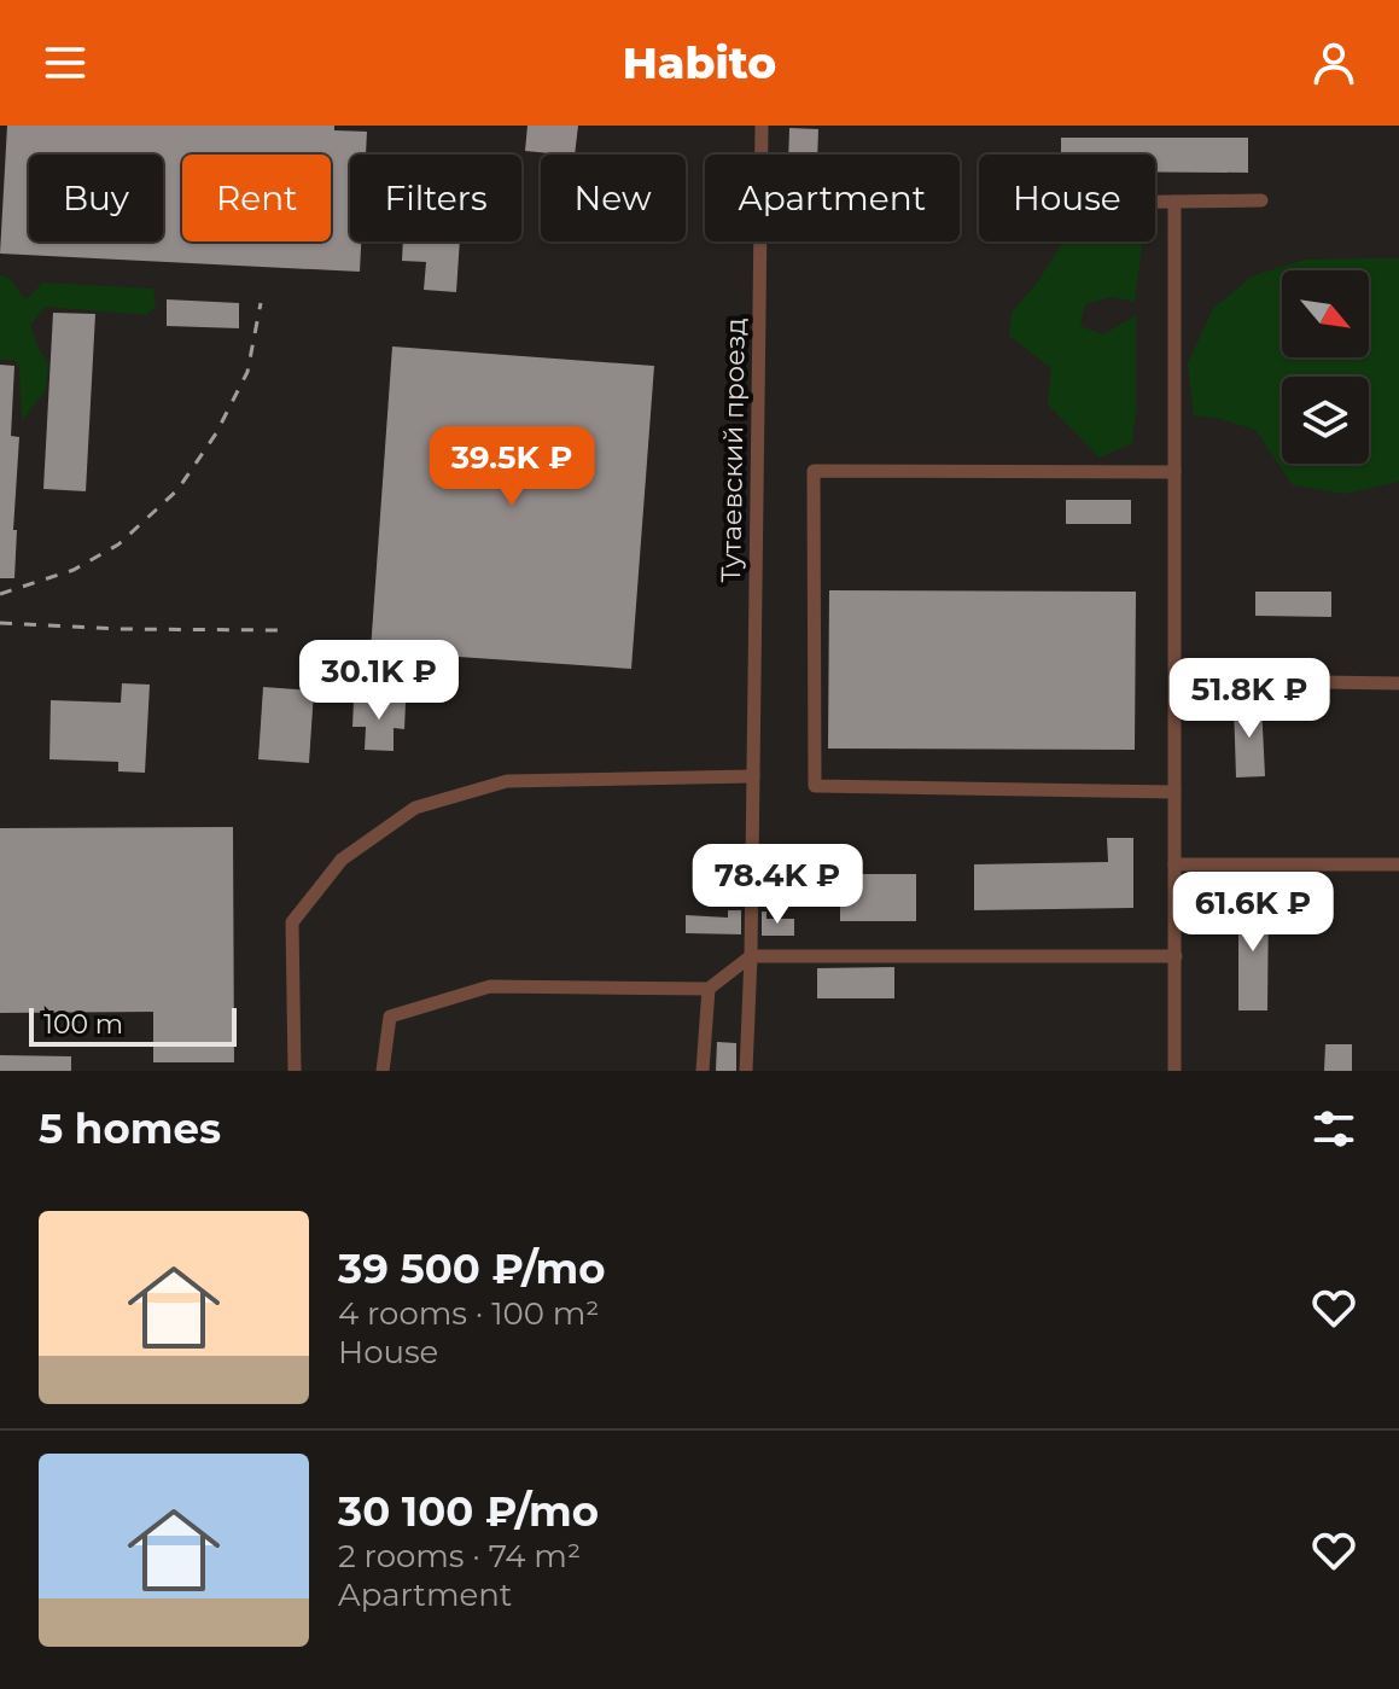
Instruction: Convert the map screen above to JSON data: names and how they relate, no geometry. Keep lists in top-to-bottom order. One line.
{"streets":{"street":["Тутаевский проезд"]},"scale_bar":"100 m","north":"bottom right","page":{"header":"Habito","chip":["Buy","Rent","Filters","New","Apartment","House"],"price":["39.5K ₽","30.1K ₽","51.8K ₽","78.4K ₽","61.6K ₽"],"scale":"100 m","heading":"5 homes","list":[{"name":"39 500 ₽/mo","note":"4 rooms · 100 m² · House"},{"name":"30 100 ₽/mo","note":"2 rooms · 74 m² · Apartment"}]}}
